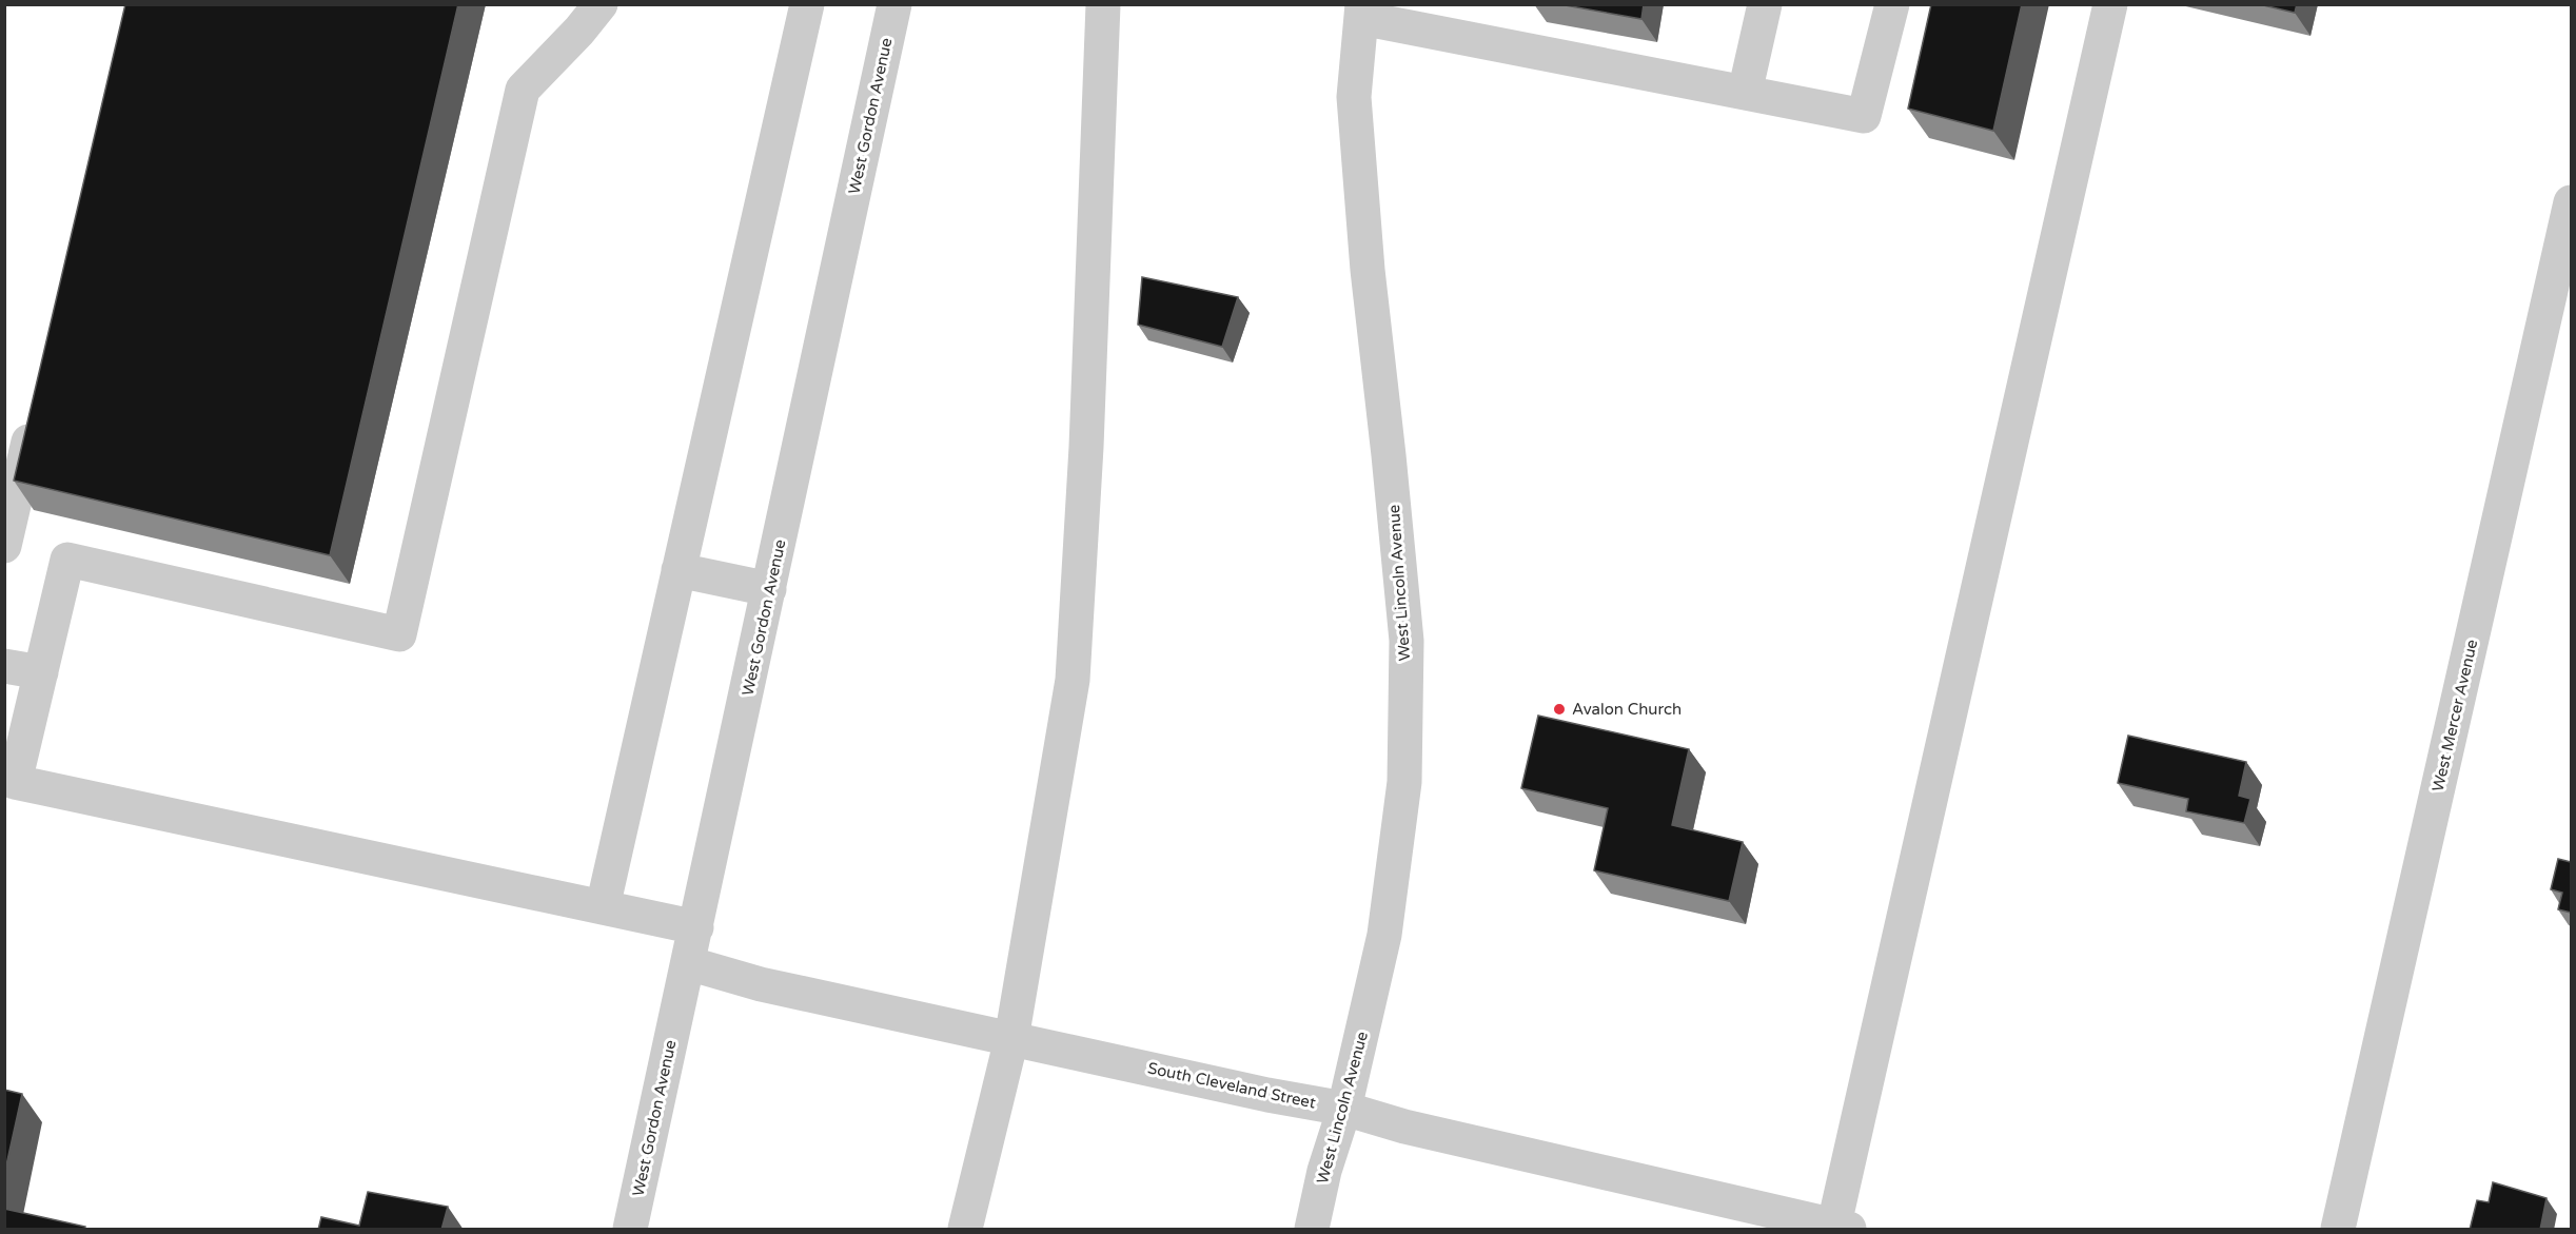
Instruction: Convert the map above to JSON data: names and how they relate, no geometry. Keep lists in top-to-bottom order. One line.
{"streets":{"street":["West Gordon Avenue","West Lincoln Avenue","West Mercer Avenue","South Cleveland Street"]},"crossings":[["West Gordon Avenue","South Cleveland Street"],["West Lincoln Avenue","South Cleveland Street"]],"places":["Avalon Church"]}
